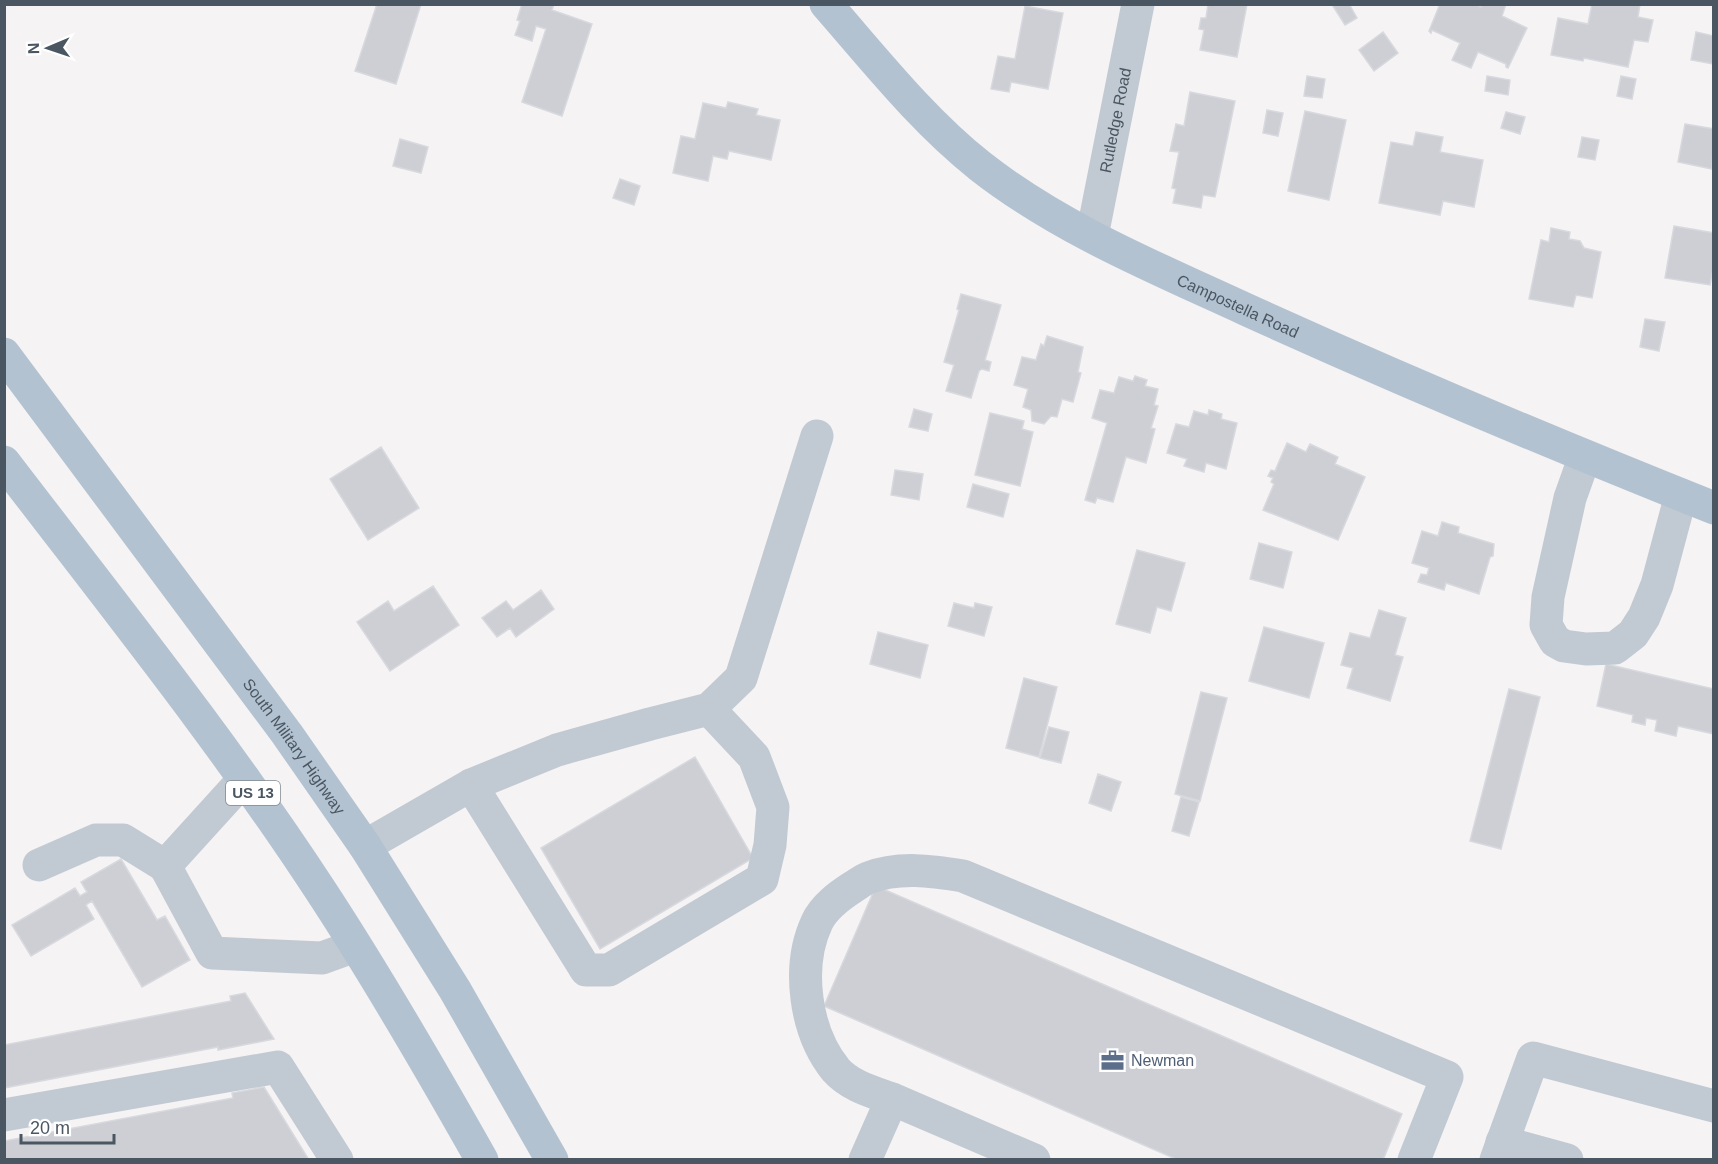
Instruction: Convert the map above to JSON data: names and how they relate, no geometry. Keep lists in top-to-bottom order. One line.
{"streets":{"main road":["Campostella Road","South Military Highway","US 13"],"street":["Rutledge Road"]},"crossings":[["Rutledge Road","Campostella Road"]],"places":{"office":["Newman"]},"scale_bar":"20 m","north":"left"}
